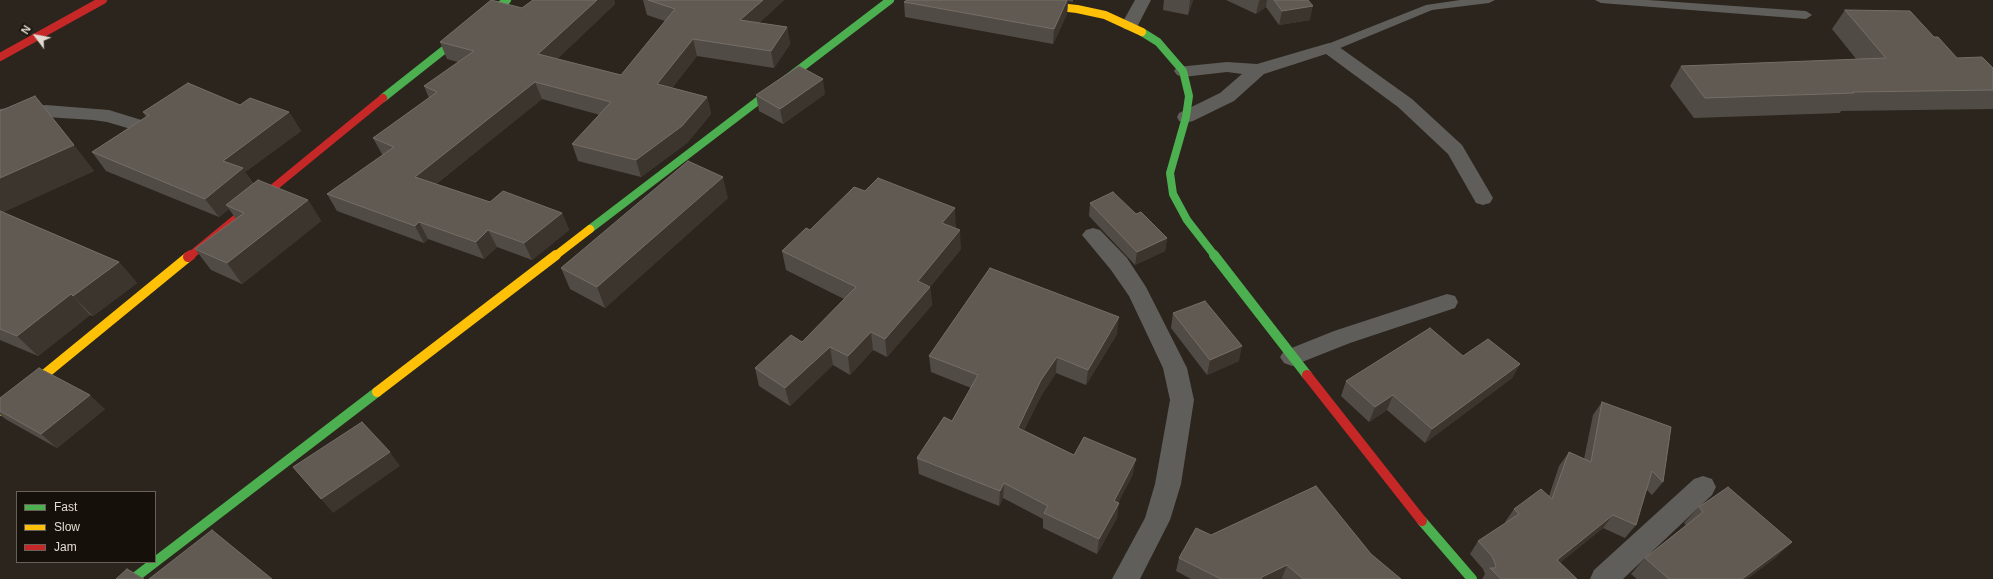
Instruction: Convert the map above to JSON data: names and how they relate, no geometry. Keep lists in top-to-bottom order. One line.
{"legend":["Fast","Slow","Jam"],"north":"top left"}
